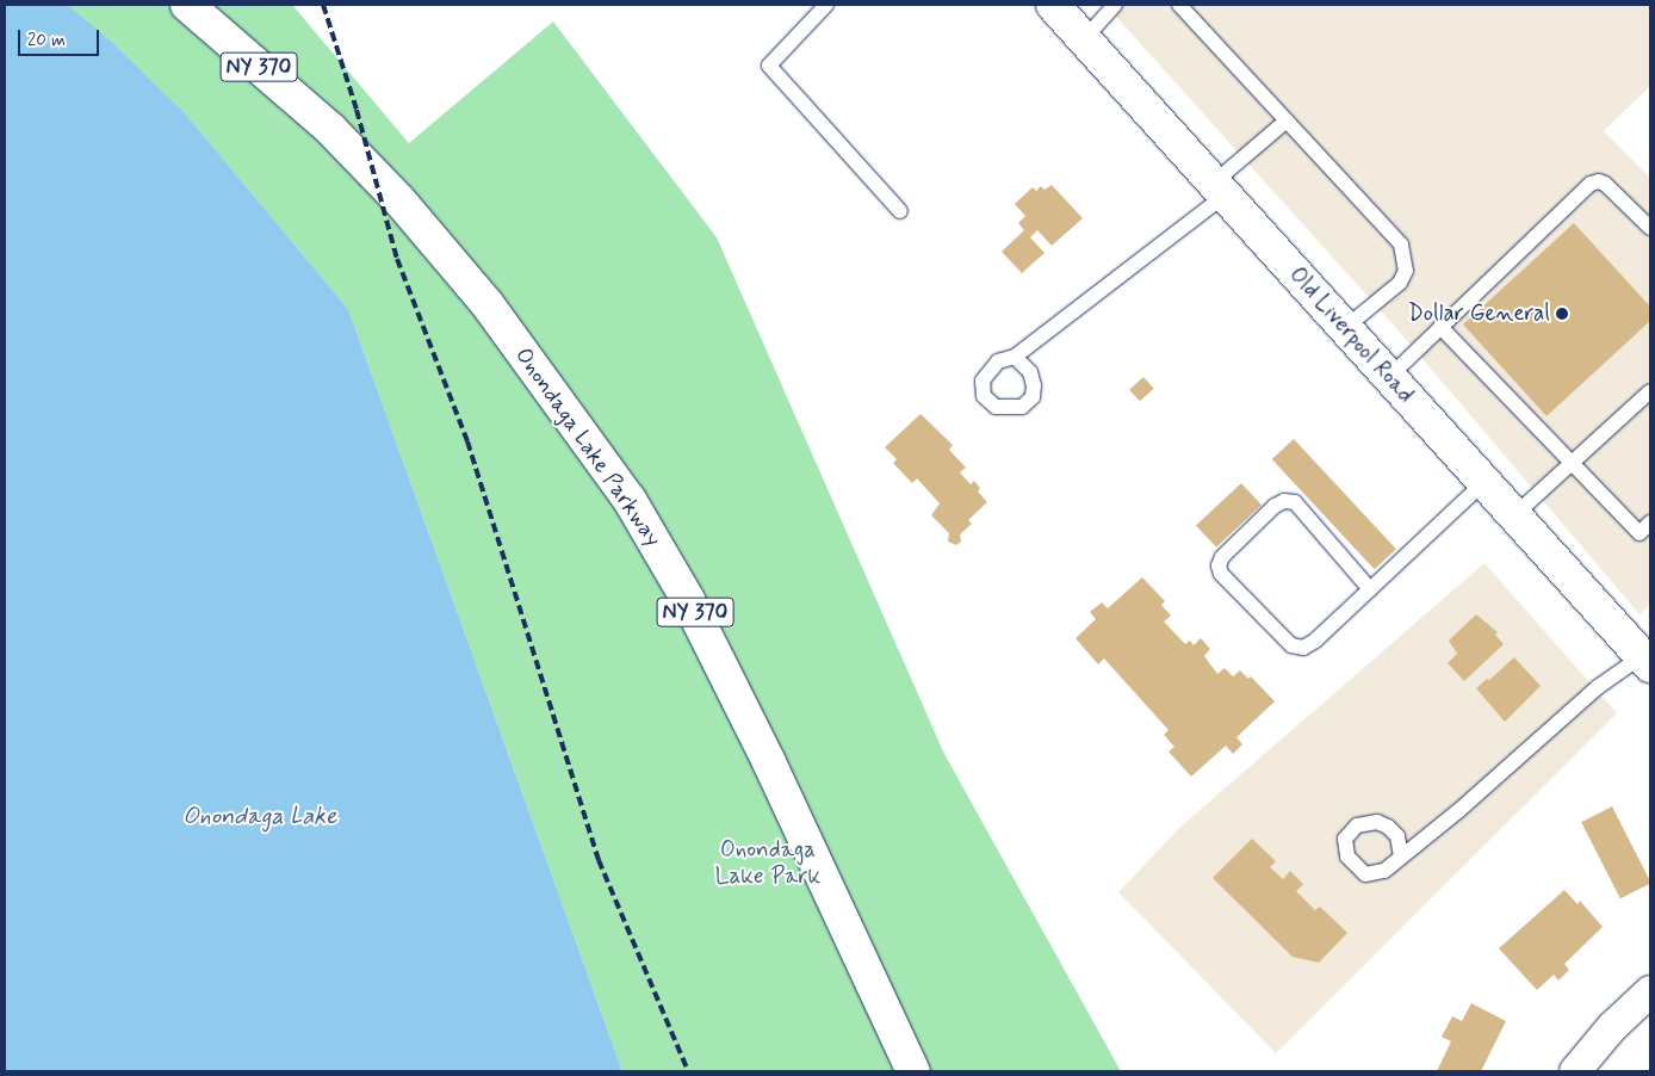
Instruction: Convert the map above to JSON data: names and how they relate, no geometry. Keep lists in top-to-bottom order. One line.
{"streets":{"main road":["NY 370","Old Liverpool Road","Onondaga Lake Parkway"]},"water":["Onondaga Lake"],"parks":["Onondaga Lake Park"],"places":["Dollar General"],"scale_bar":"20 m"}
